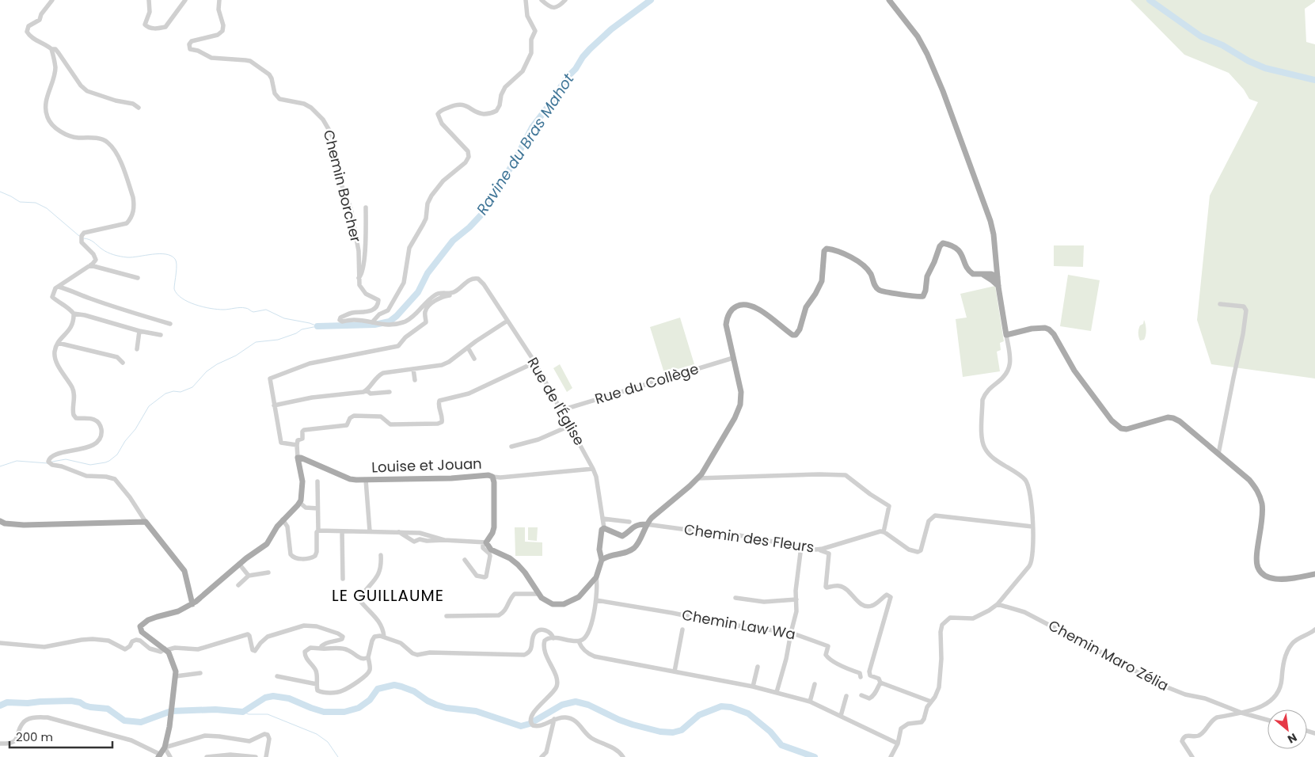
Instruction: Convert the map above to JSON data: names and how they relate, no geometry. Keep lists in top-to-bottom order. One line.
{"streets":{"main road":["Louise et Jouan"],"street":["Chemin Borcher","Rue du Collège","Rue de l'Église","Chemin des Fleurs","Chemin Law Wa","Chemin Maro Zélia"]},"crossings":[["Rue du Collège","Rue de l'Église"]],"districts":["LE GUILLAUME"],"water":["Ravine du Bras Mahot"],"scale_bar":"200 m","north":"bottom right"}
